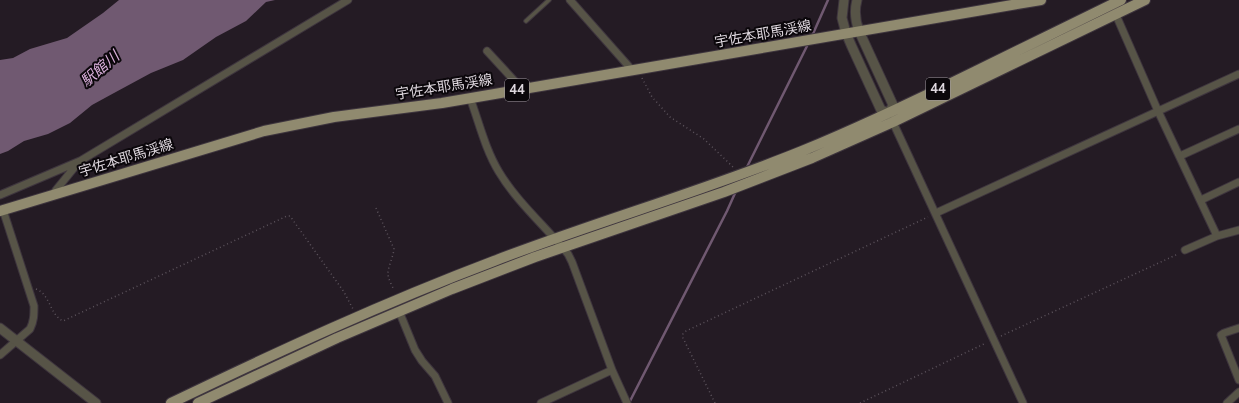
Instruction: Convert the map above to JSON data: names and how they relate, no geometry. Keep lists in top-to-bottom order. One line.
{"streets":{"main road":["宇佐本耶馬渓線","44"]},"water":["駅館川"]}
